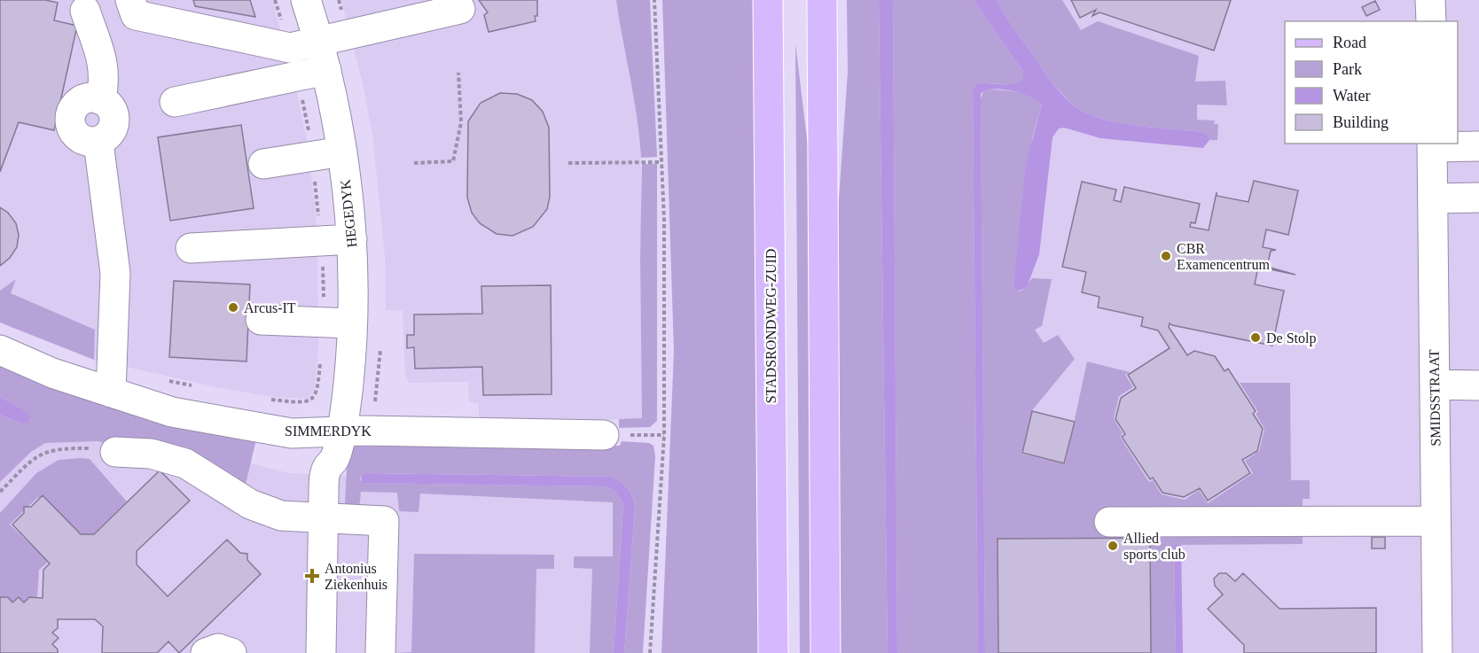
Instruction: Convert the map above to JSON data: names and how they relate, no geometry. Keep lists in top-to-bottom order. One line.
{"streets":{"main road":["STADSRONDWEG-ZUID"],"street":["HEGEDYK","SMIDSSTRAAT","SIMMERDYK"]},"crossings":[["HEGEDYK","SIMMERDYK"]],"places":{"other":["CBR Examencentrum","Arcus-IT","De Stolp","Allied sports club"],"health":["Antonius Ziekenhuis"]},"legend":["Road","Park","Water","Building"]}
